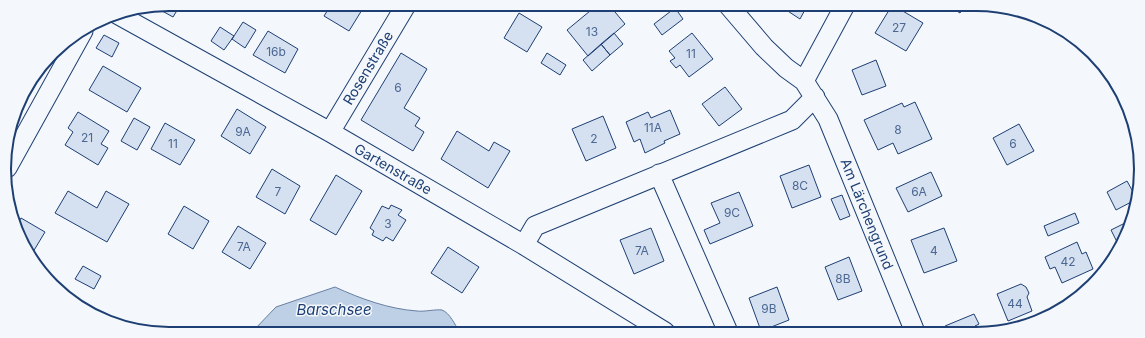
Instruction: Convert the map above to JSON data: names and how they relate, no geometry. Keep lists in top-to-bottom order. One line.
{"streets":{"street":["Rosenstraße","Gartenstraße","Am Lärchengrund"]},"crossings":[["Rosenstraße","Gartenstraße"]],"water":["Barschsee"],"house_numbers":["27","13","16b","11","6","11A","8","9A","21","2","11","6","8C","7","6A","9C","3","7A","7A","4","42","8B","44","9B"]}
